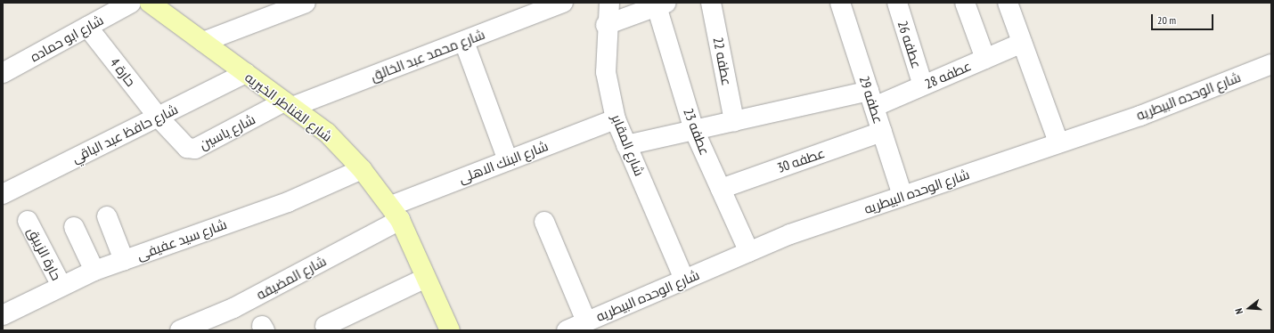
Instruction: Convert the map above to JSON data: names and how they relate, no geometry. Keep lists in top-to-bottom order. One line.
{"streets":{"main road":["شارع القناطر الخيريه"],"street":["شارع ابو حماده","عطفه 26","شارع محمد عبد الخالق","عطفه 22","حارة 4","عطفه 28","شارع الوحده البيطريه","عطفه 29","شارع ياسين","عطفه 23","شارع حافظ عبد الباقي","شارع المقابر","عطفه 30","شارع البنك الاهلى","شارع سيد عفيفى","حارة الزيبق","شارع المضيفه"]},"crossings":[["شارع ابو حماده","حارة 4"],["عطفه 26","عطفه 28"],["شارع محمد عبد الخالق","شارع القناطر الخيريه"],["شارع محمد عبد الخالق","شارع ياسين"],["عطفه 22","عطفه 28"],["حارة 4","شارع ياسين"],["حارة 4","شارع حافظ عبد الباقي"],["عطفه 28","عطفه 29"],["عطفه 28","عطفه 23"],["عطفه 28","شارع المقابر"],["شارع الوحده البيطريه","عطفه 29"],["شارع الوحده البيطريه","عطفه 23"],["شارع الوحده البيطريه","شارع المقابر"],["عطفه 29","عطفه 30"],["شارع القناطر الخيريه","شارع ياسين"],["شارع القناطر الخيريه","شارع حافظ عبد الباقي"],["شارع القناطر الخيريه","شارع البنك الاهلى"],["شارع القناطر الخيريه","شارع سيد عفيفى"],["شارع القناطر الخيريه","شارع المضيفه"],["شارع ياسين","شارع حافظ عبد الباقي"],["عطفه 23","عطفه 30"],["شارع المقابر","شارع البنك الاهلى"],["شارع البنك الاهلى","شارع المضيفه"],["شارع سيد عفيفى","حارة الزيبق"]],"scale_bar":"20 m","north":"left"}
